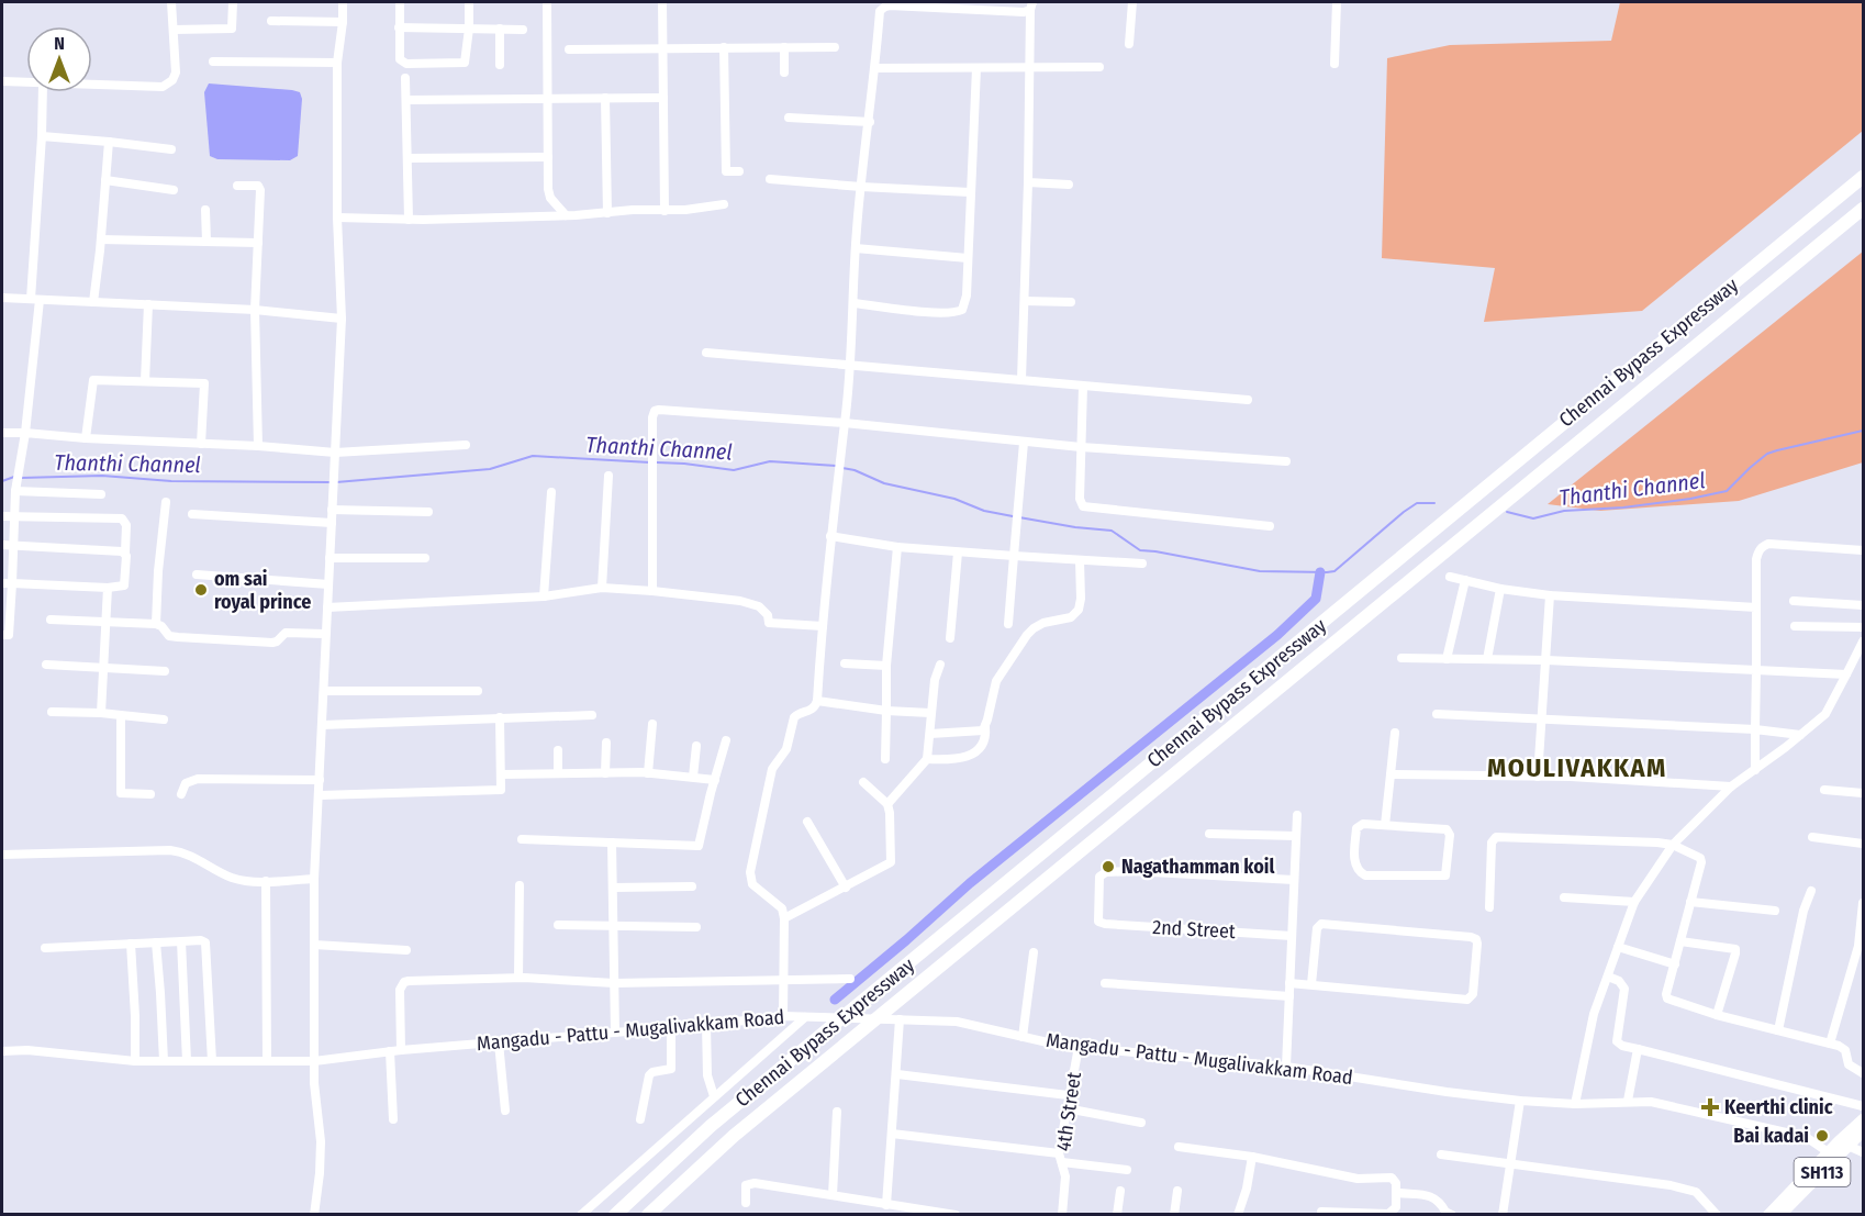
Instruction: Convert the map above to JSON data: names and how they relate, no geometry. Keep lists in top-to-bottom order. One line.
{"streets":{"highway":["Chennai Bypass Expressway"],"main road":["SH113"],"street":["2nd Street","Mangadu - Pattu - Mugalivakkam Road","4th Street"]},"crossings":[["Mangadu - Pattu - Mugalivakkam Road","4th Street"],["Mangadu - Pattu - Mugalivakkam Road","SH113"]],"districts":["MOULIVAKKAM"],"water":["Thanthi Channel"],"places":{"other":["om sai royal prince","Nagathamman koil","Bai kadai"],"health":["Keerthi clinic"]},"north":"top"}
